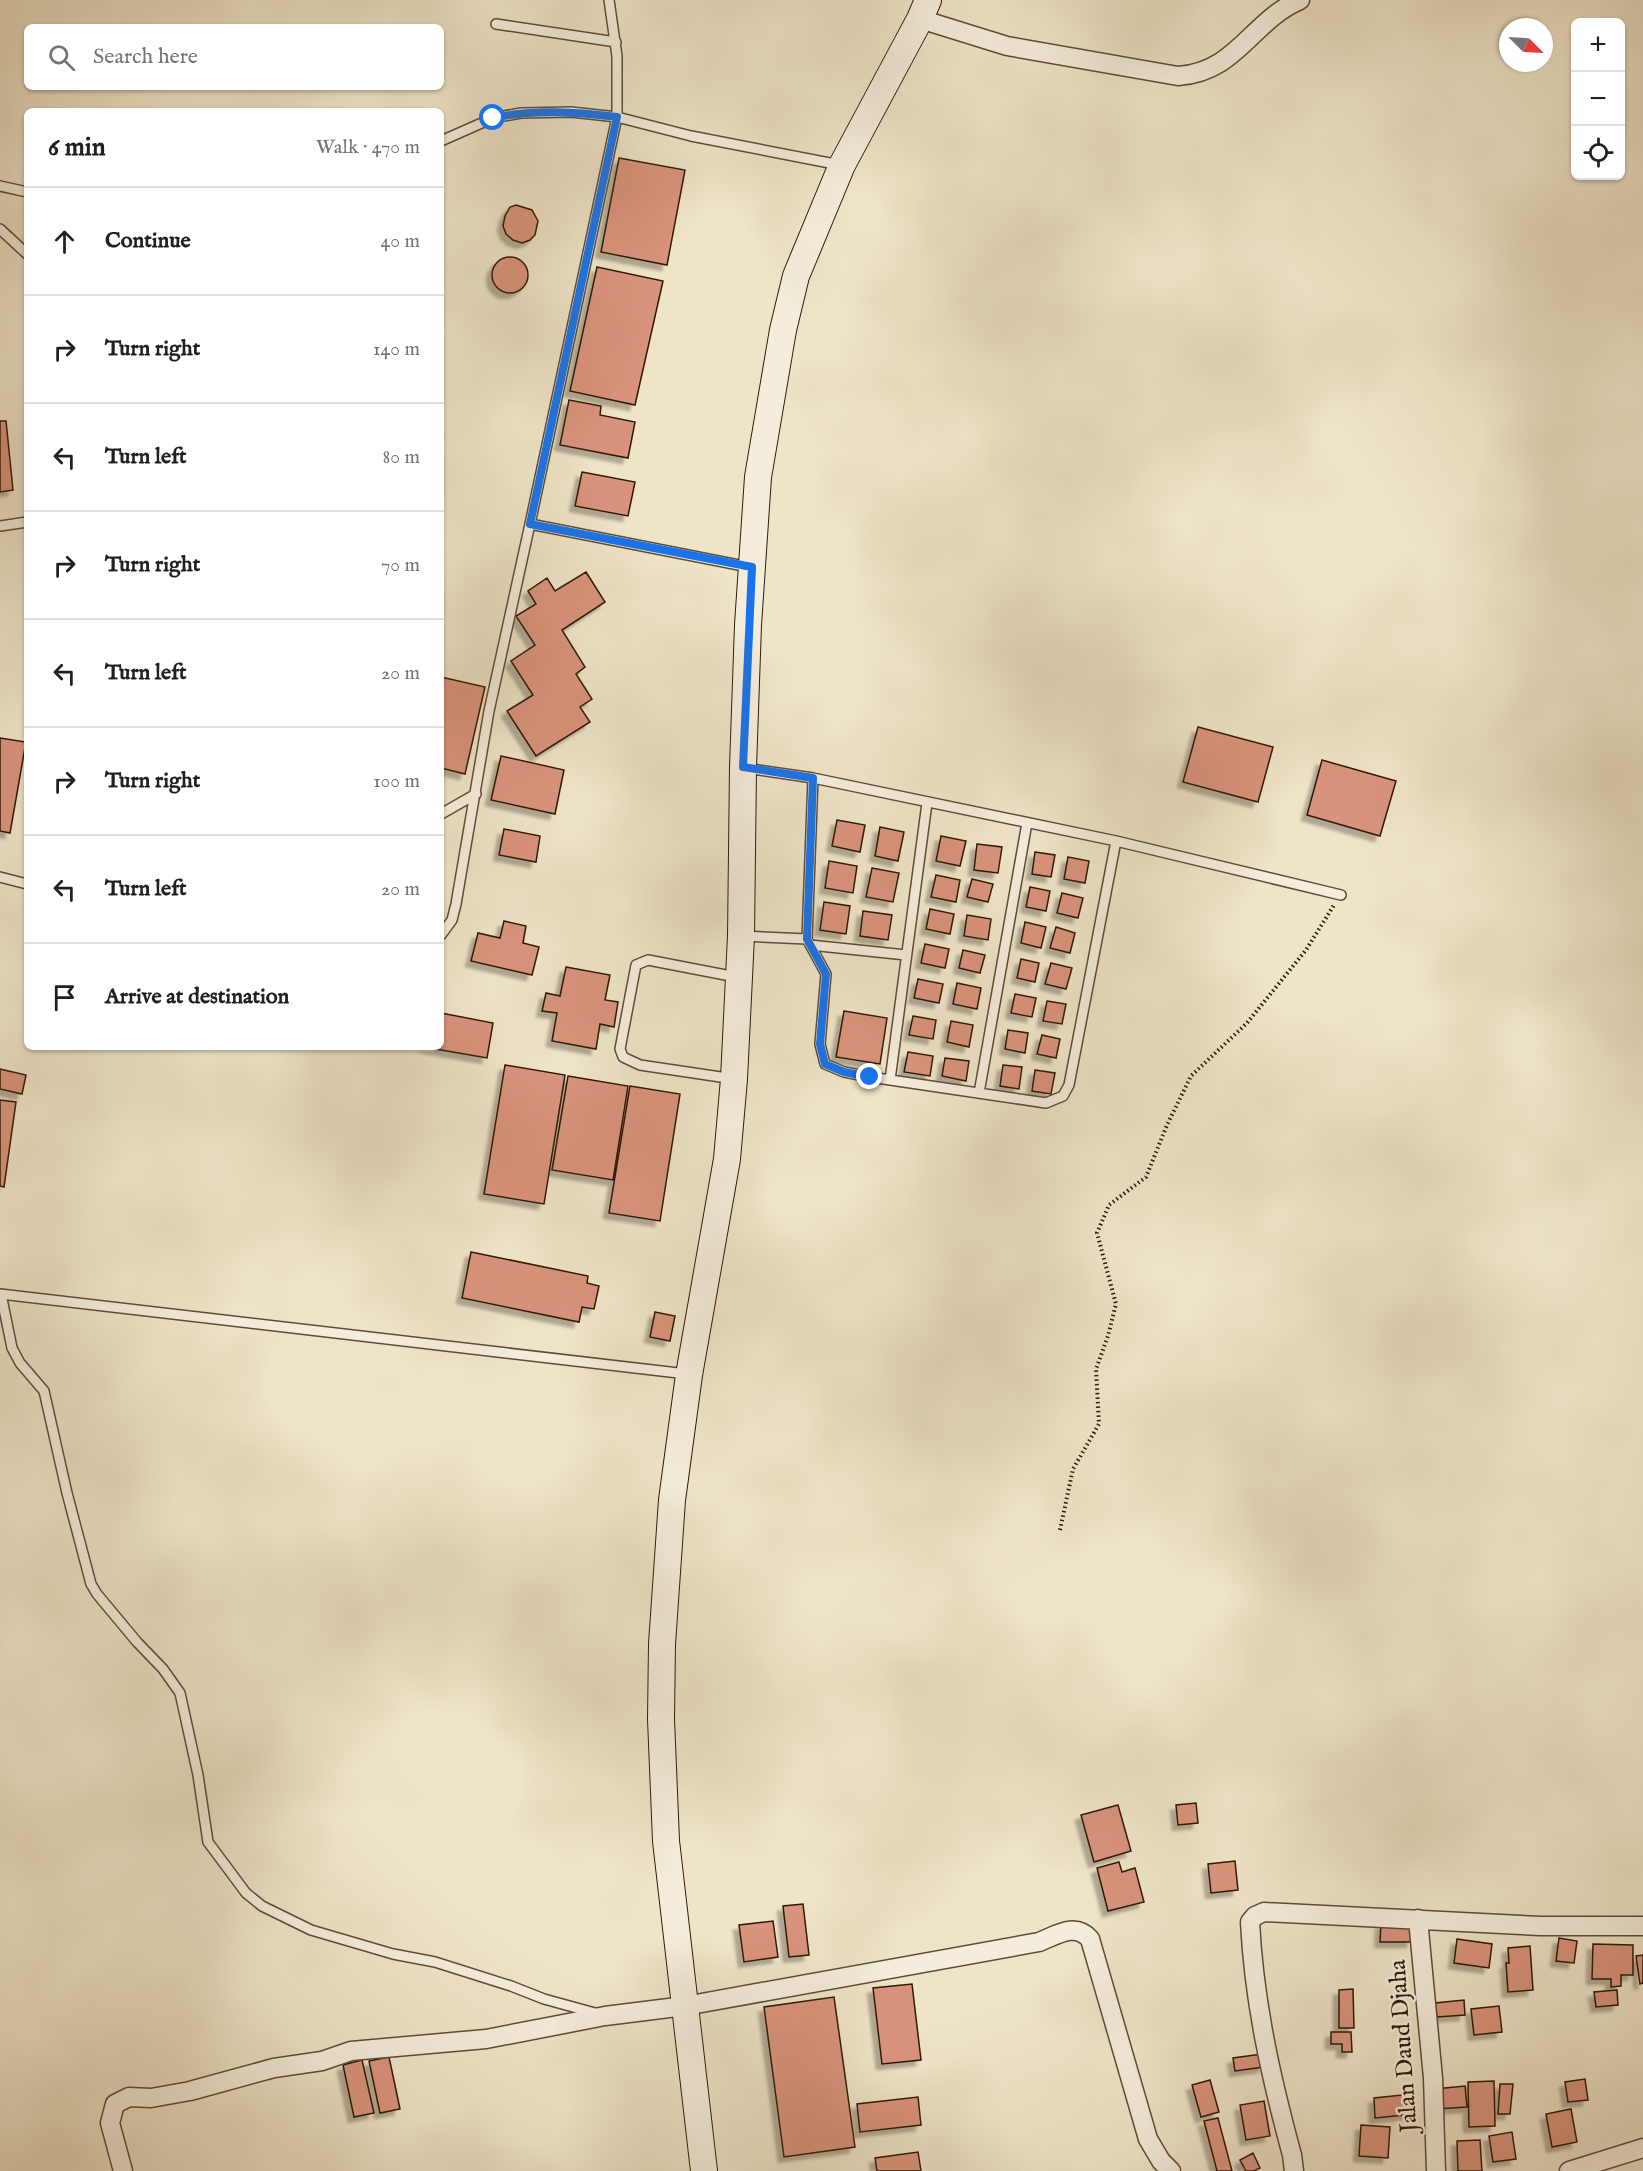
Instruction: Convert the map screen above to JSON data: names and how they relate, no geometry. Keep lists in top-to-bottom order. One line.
{"streets":{"street":["Jalan Daud Djaha"]},"north":"bottom right","page":{"map_buttons":["+","−"],"search":"Search here","heading":["6 min","Walk · 470 m"],"list":[["Continue","40 m"],["Turn right","140 m"],["Turn left","80 m"],["Turn right","70 m"],["Turn left","20 m"],["Turn right","100 m"],["Turn left","20 m"],"Arrive at destination"]}}
